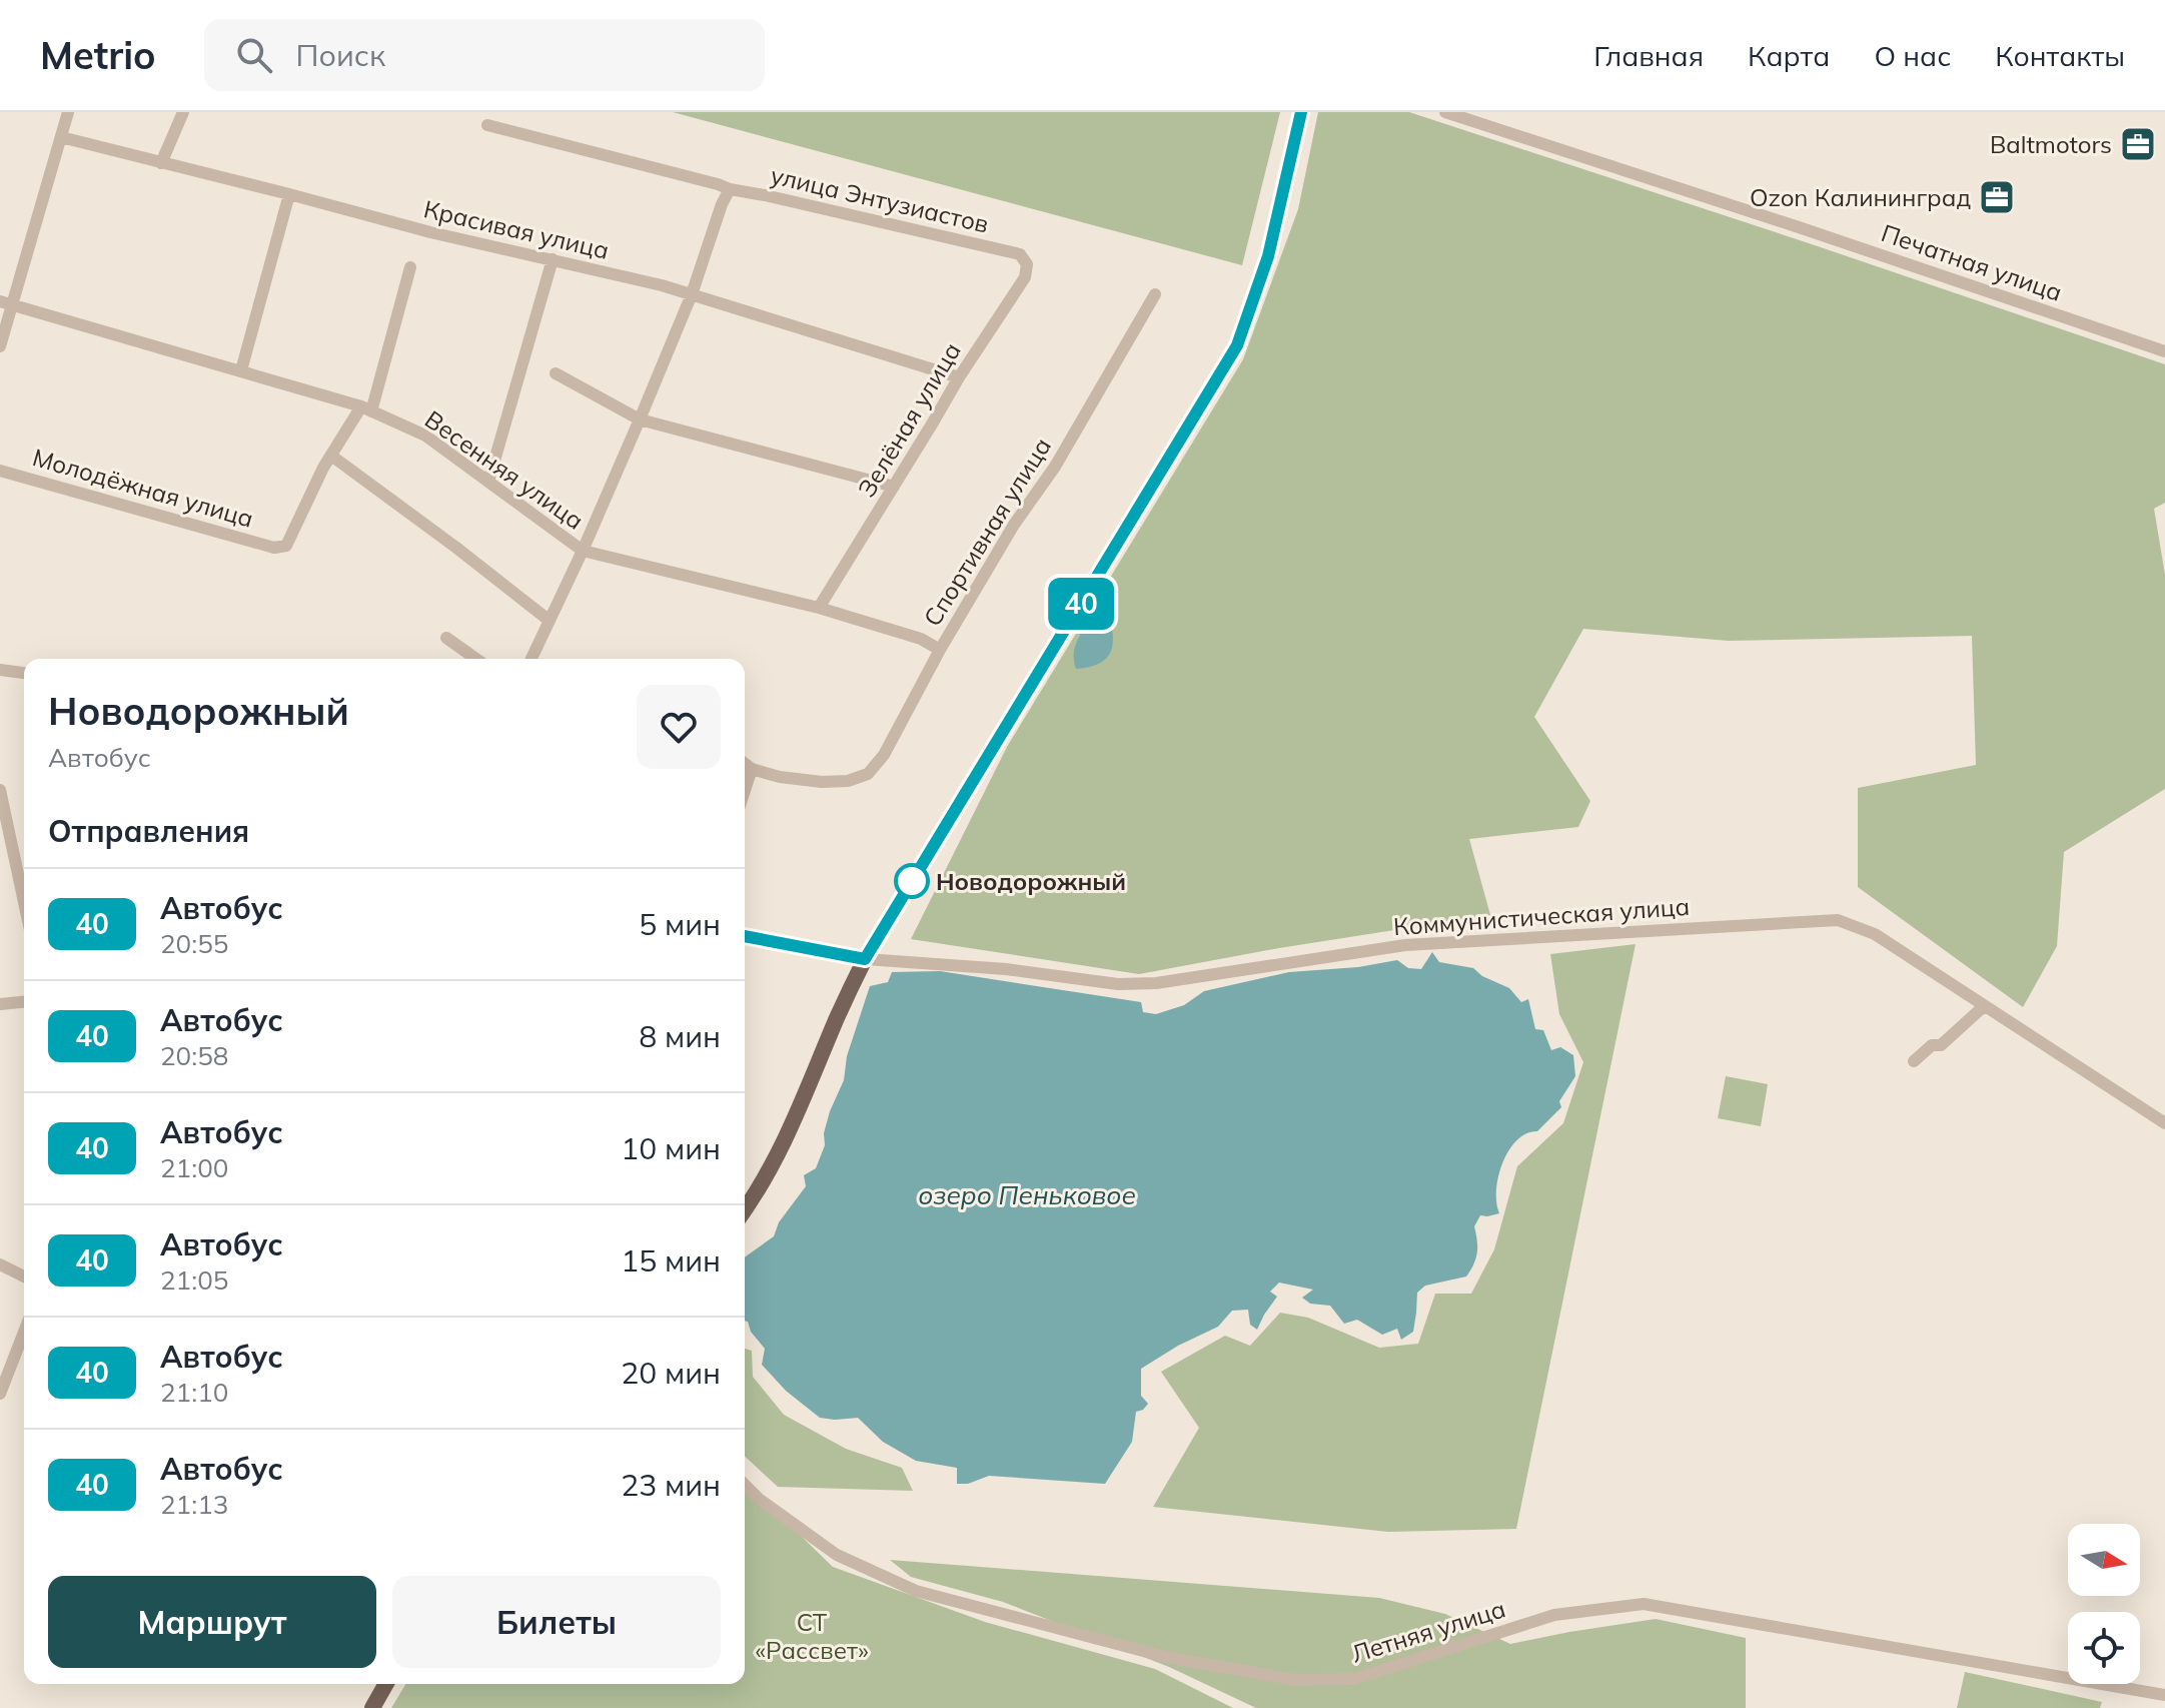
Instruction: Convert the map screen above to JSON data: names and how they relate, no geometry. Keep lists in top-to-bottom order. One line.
{"streets":{"street":["улица Энтузиастов","Красивая улица","Печатная улица","Зелёная улица","Весенняя улица","Молодёжная улица","Спортивная улица","Коммунистическая улица","Летняя улица"]},"crossings":[["улица Энтузиастов","Зелёная улица"],["Красивая улица","Зелёная улица"],["Зелёная улица","Весенняя улица"],["Весенняя улица","Спортивная улица"]],"water":["озеро Пеньковое"],"parks":["СТ «Рассвет»"],"places":{"office":["Baltmotors","Ozon Калининград"],"other":["Новодорожный"]},"lines":["bus line 40"],"north":"right","page":{"header":"Metrio","search":"Поиск","nav":["Главная","Карта","О нас","Контакты"],"on_map":"40","heading":[["Новодорожный","Автобус"],"Отправления"],"list":[{"mark":"40","name":"Автобус","note":"20:55","value":"5 мин"},{"mark":"40","name":"Автобус","note":"20:58","value":"8 мин"},{"mark":"40","name":"Автобус","note":"21:00","value":"10 мин"},{"mark":"40","name":"Автобус","note":"21:05","value":"15 мин"},{"mark":"40","name":"Автобус","note":"21:10","value":"20 мин"},{"mark":"40","name":"Автобус","note":"21:13","value":"23 мин"}],"buttons":["Маршрут","Билеты"]}}
